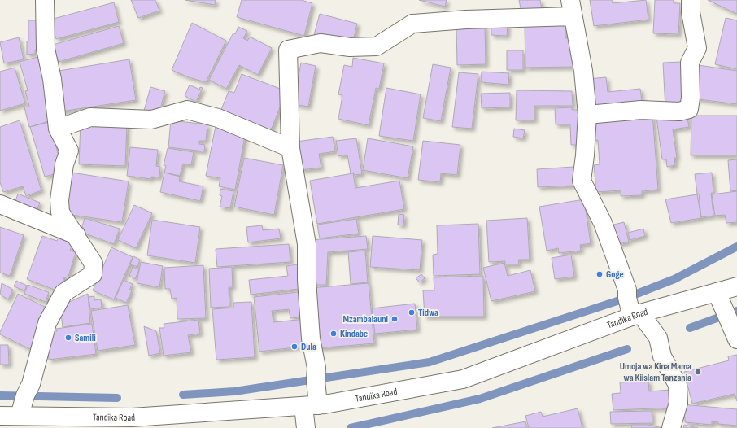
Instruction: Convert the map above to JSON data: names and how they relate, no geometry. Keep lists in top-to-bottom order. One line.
{"streets":{"street":["Tandika Road"]},"places":["Goge","Tidwa","Mzambalauni","Kindabe","Samili","Dula","Umoja wa Kina Mama wa Kiislam Tanzania"]}
